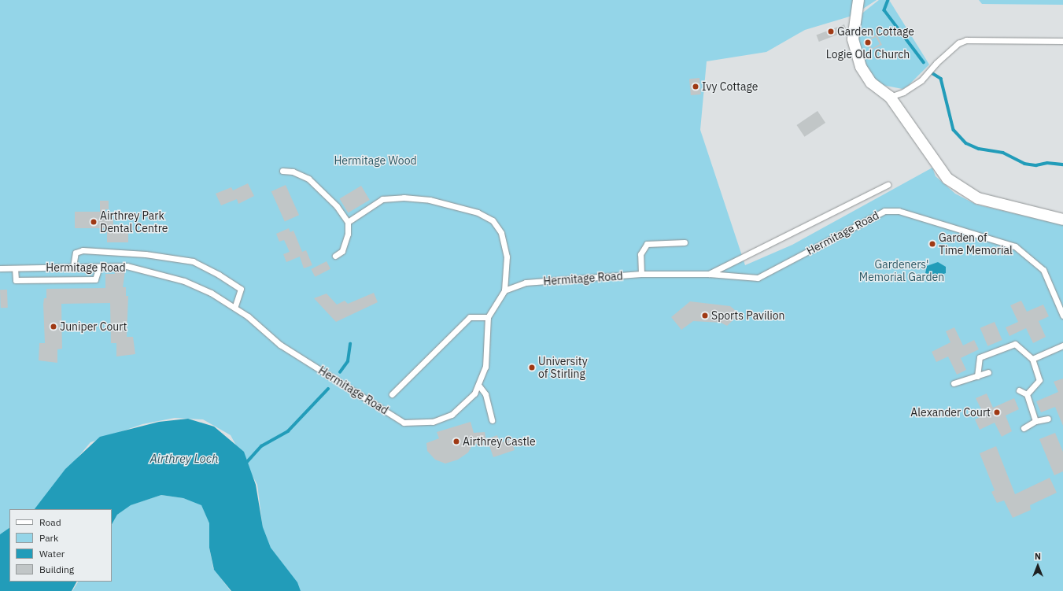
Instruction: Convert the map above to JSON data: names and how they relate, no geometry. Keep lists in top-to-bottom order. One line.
{"streets":{"lane":["Hermitage Road"]},"water":["Airthrey Loch"],"parks":["Hermitage Wood","Gardeners' Memorial Garden"],"places":["Garden Cottage","Logie Old Church","Ivy Cottage","Airthrey Park Dental Centre","Garden of Time Memorial","Sports Pavilion","Juniper Court","University of Stirling","Alexander Court","Airthrey Castle"],"legend":["Road","Park","Water","Building"],"north":"top"}
